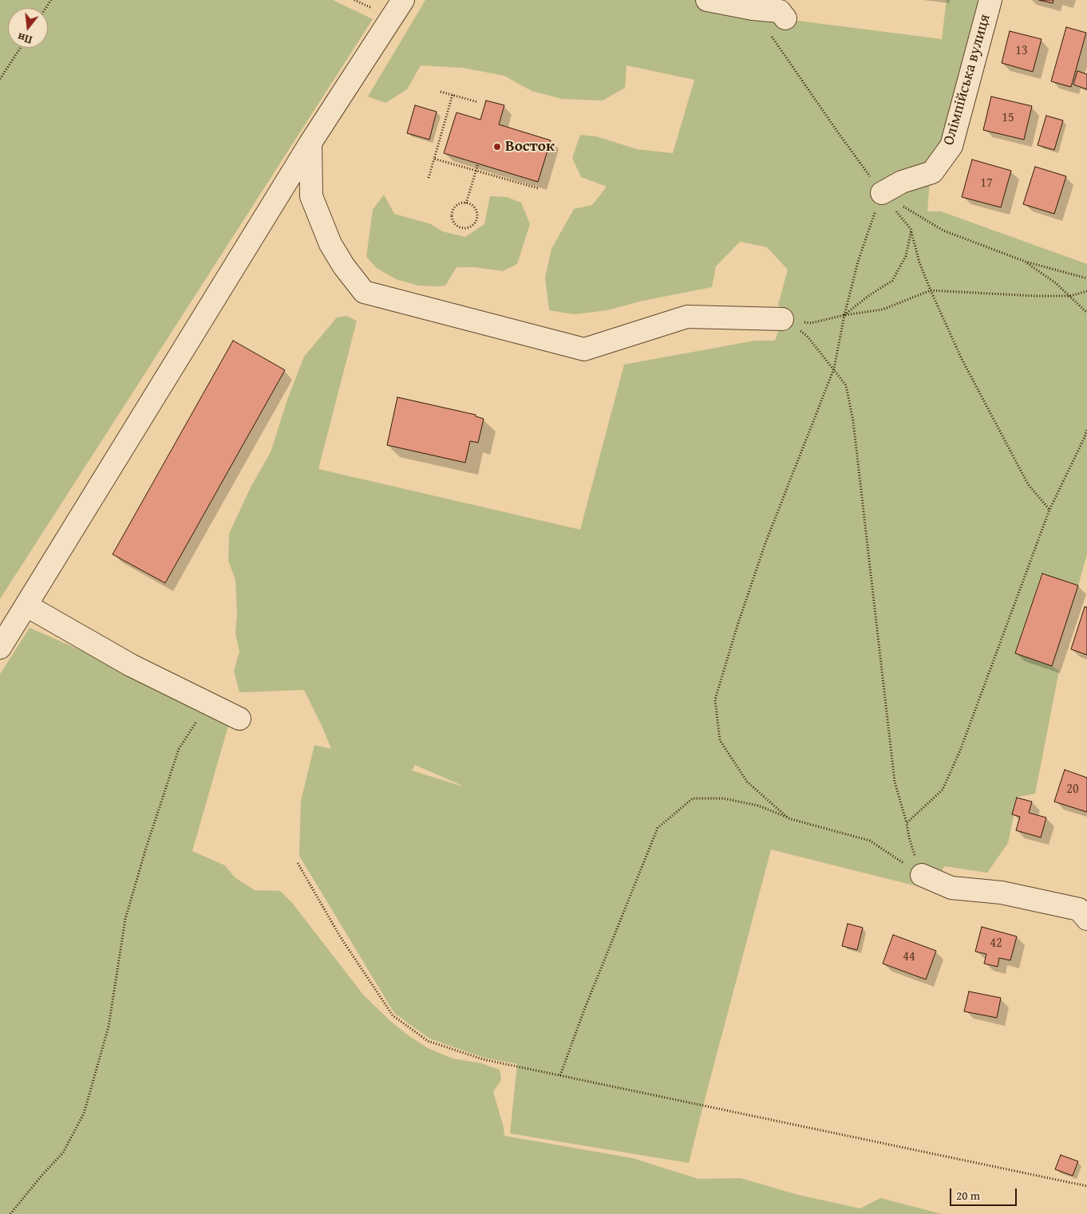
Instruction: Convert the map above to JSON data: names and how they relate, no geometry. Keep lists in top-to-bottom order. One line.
{"streets":{"street":["Олімпійська вулиця"]},"places":["Восток"],"house_numbers":["13","15","17","20","42","44"],"scale_bar":"20 m","north":"bottom"}
